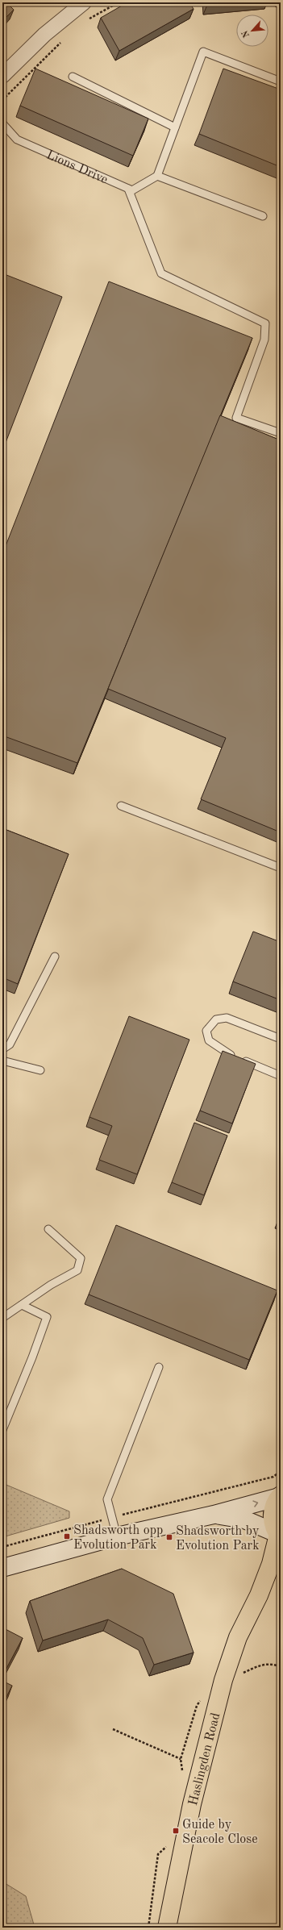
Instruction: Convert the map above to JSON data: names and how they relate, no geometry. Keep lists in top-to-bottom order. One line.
{"streets":{"highway":["Haslingden Road"],"lane":["Lions Drive"]},"places":{"transit":["Shadsworth opp Evolution Park","Shadsworth by Evolution Park","Guide by Seacole Close"]},"north":"bottom left"}
